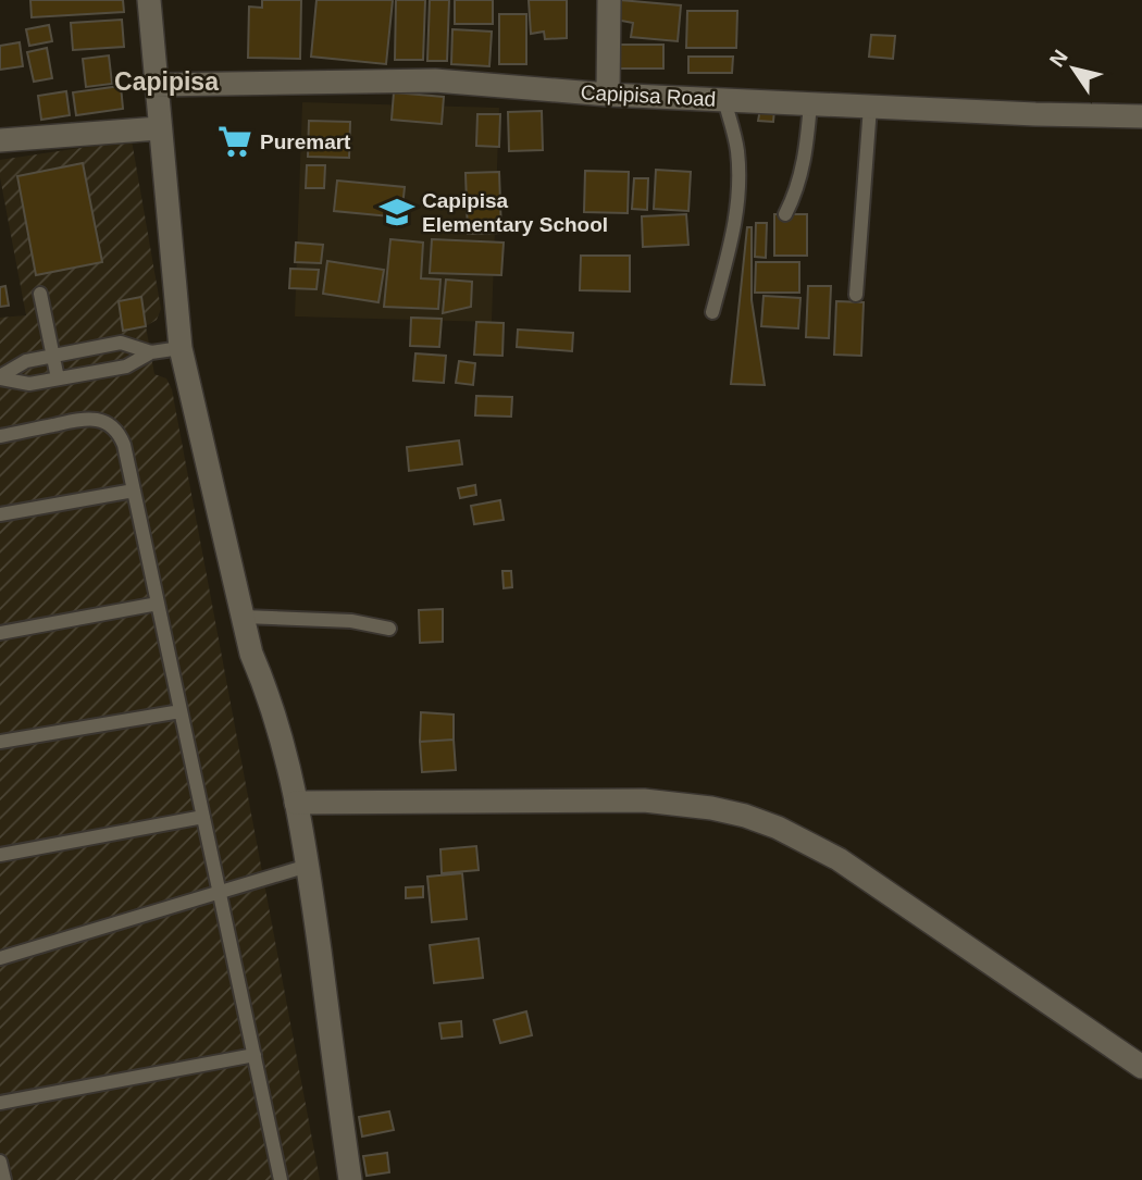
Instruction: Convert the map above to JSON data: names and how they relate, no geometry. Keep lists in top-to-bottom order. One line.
{"streets":{"street":["Capipisa Road"]},"districts":["Capipisa"],"places":{"supermarket":["Puremart"],"school or university":["Capipisa Elementary School"]},"north":"top left"}
